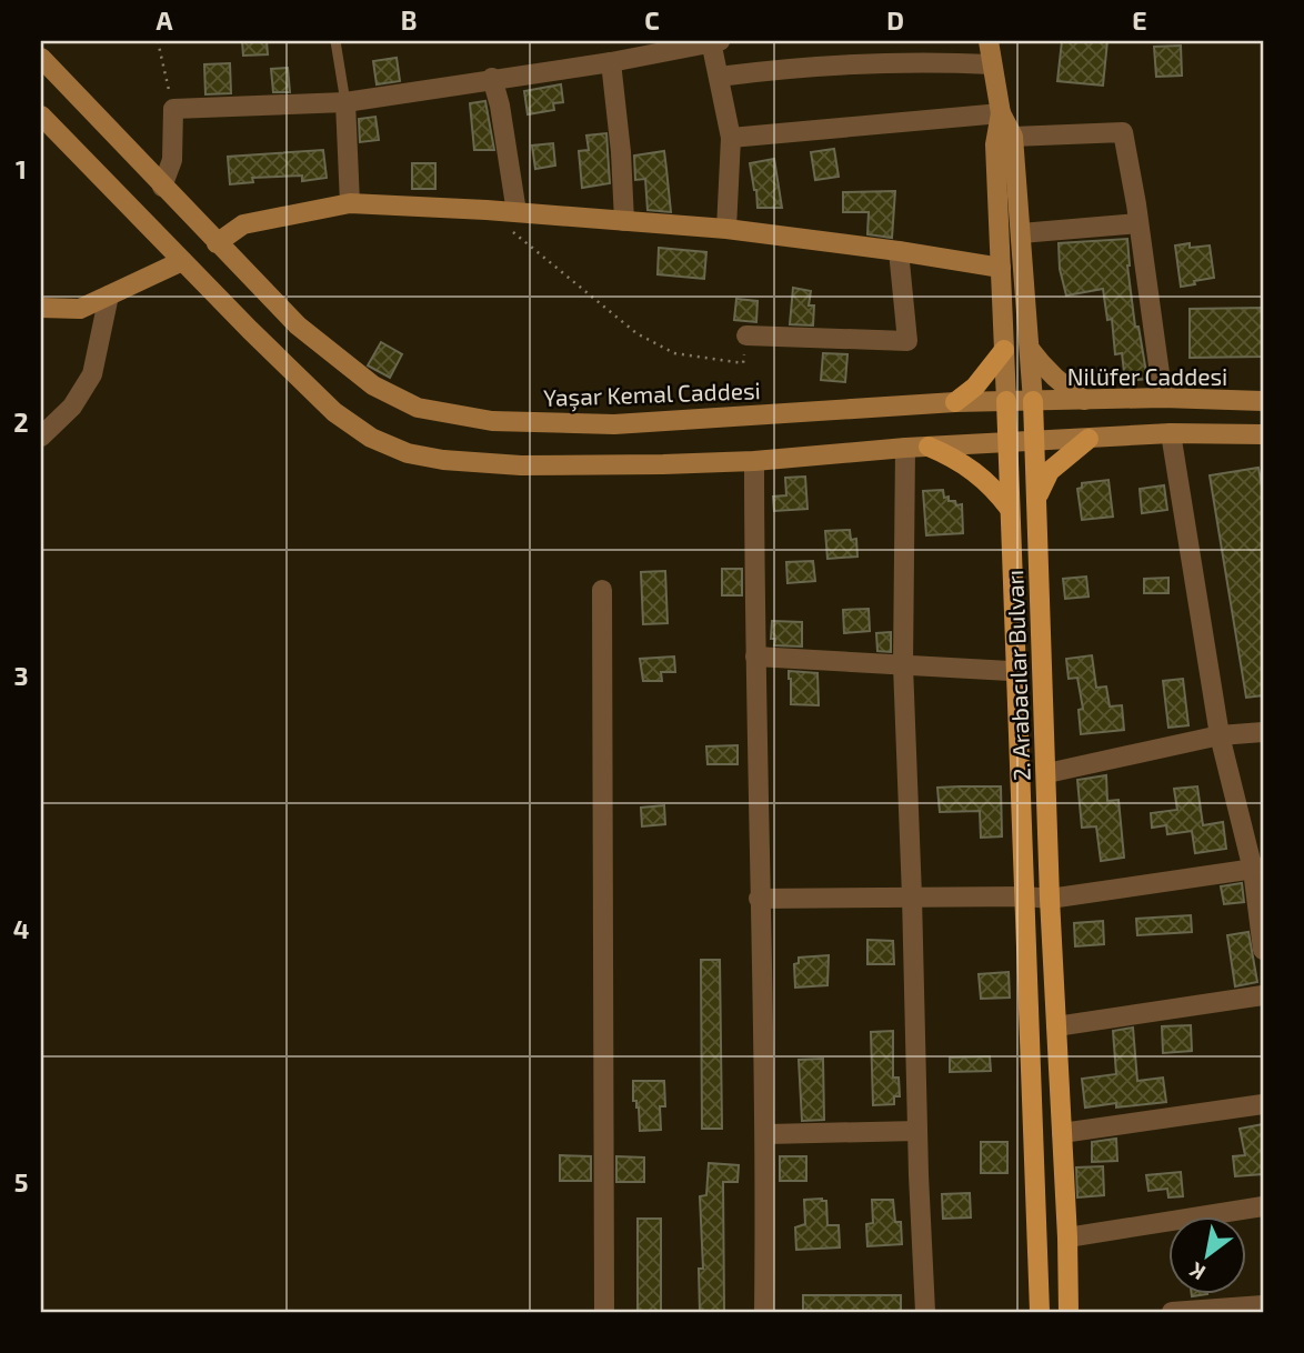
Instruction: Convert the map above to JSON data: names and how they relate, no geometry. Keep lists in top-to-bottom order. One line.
{"streets":{"main road":["Nilüfer Caddesi","Yaşar Kemal Caddesi","2. Arabacılar Bulvarı"]},"crossings":[["Nilüfer Caddesi","Yaşar Kemal Caddesi"],["Nilüfer Caddesi","2. Arabacılar Bulvarı"],["Yaşar Kemal Caddesi","2. Arabacılar Bulvarı"]],"north":"bottom left","grid":{"columns":["A","B","C","D","E"],"rows":["1","2","3","4","5"]}}
